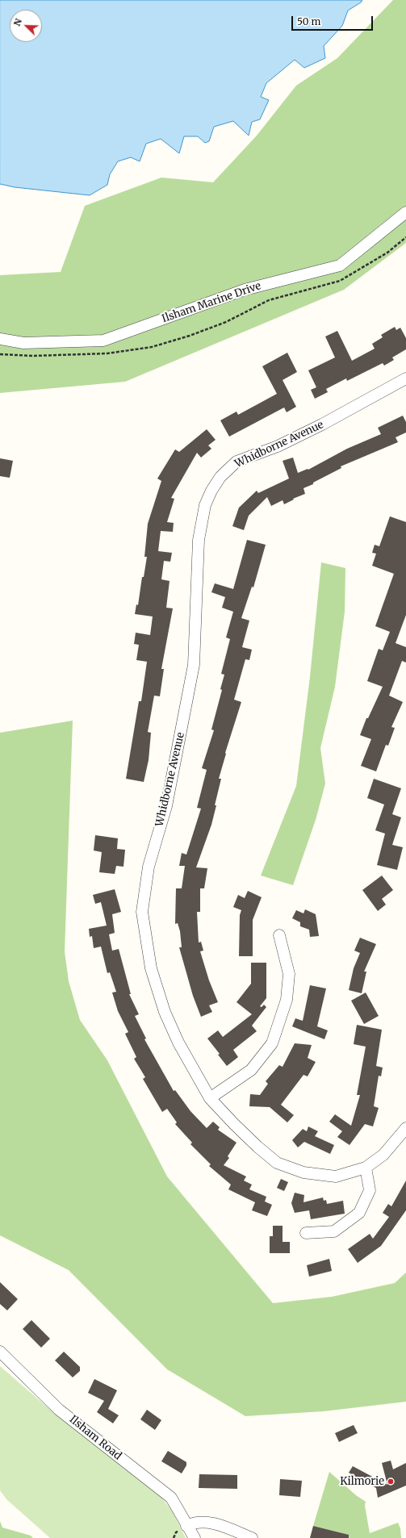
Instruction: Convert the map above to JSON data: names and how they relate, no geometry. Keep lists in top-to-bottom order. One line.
{"streets":{"street":["Ilsham Marine Drive","Whidborne Avenue","Ilsham Road"]},"places":["Kilmorie"],"scale_bar":"50 m","north":"top left"}
